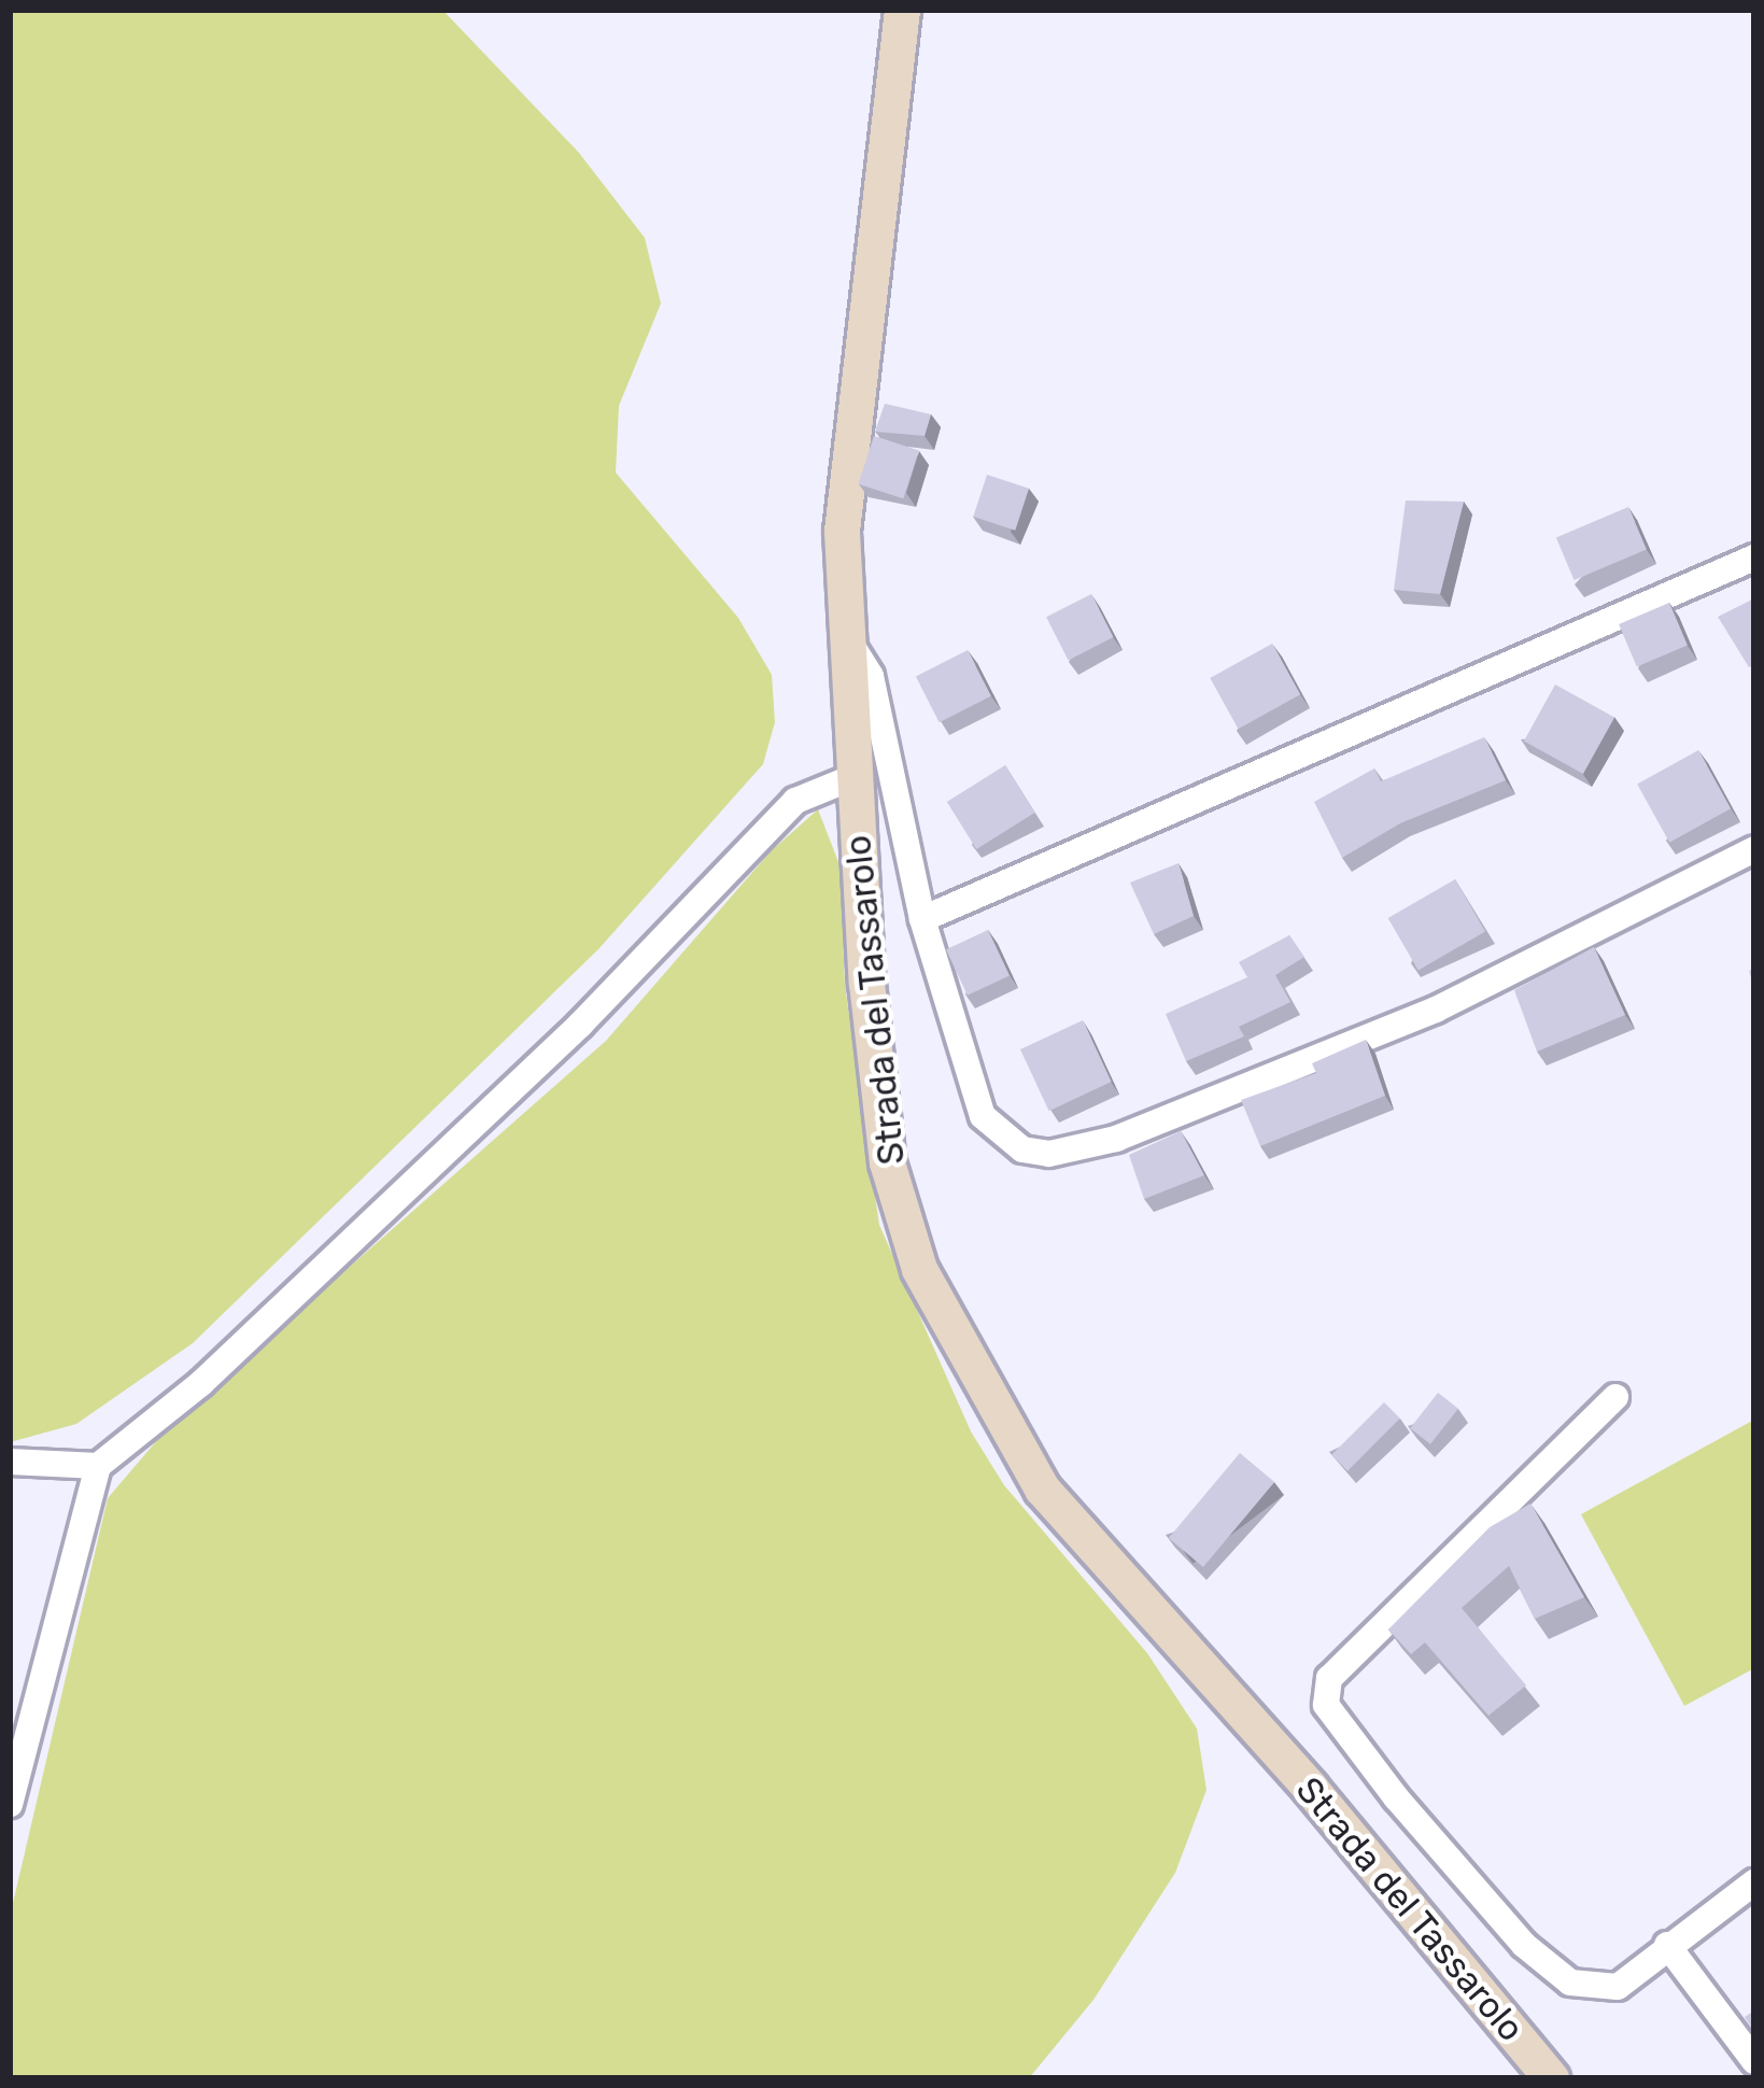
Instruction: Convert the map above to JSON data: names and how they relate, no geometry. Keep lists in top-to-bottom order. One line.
{"streets":{"main road":["Strada del Tassarolo"]}}
